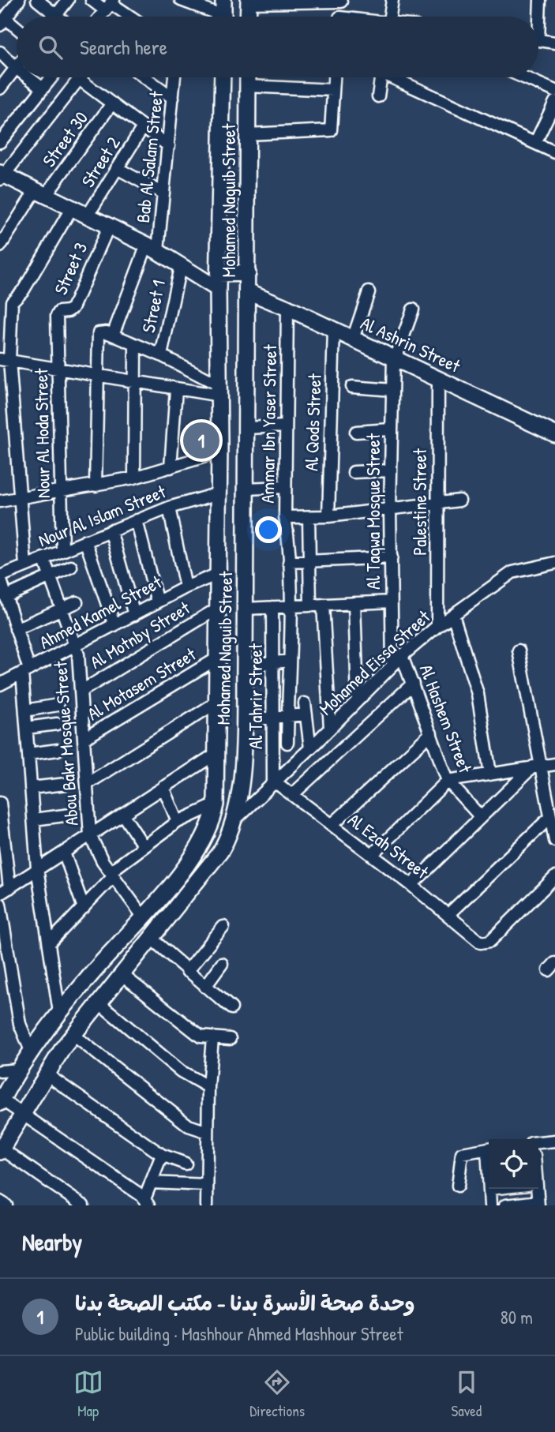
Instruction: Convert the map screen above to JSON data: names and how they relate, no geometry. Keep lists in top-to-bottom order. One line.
{"streets":{"main road":["Mohamed Naguib Street","Al Ashrin Street"],"street":["Street 30","Bab Al Salam Street","Street 2","Street 3","Street 1","Al Qods Street","Ammar Ibn Yaser Street","Nour Al Hoda Street","Palestine Street","Al Taqwa Mosque Street","Nour Al Islam Street","Ahmed Kamel Street","Al Motnby Street","Mohamed Eissa Street","Al Motasem Street","Al Tahrir Street","Al Hashem Street","Abou Bakr Mosque Street","Al Ezah Street"]},"crossings":[["Mohamed Naguib Street","Al Ashrin Street"],["Mohamed Naguib Street","Nour Al Islam Street"],["Mohamed Naguib Street","Ahmed Kamel Street"],["Mohamed Naguib Street","Al Motnby Street"],["Mohamed Naguib Street","Mohamed Eissa Street"],["Mohamed Naguib Street","Al Motasem Street"],["Mohamed Naguib Street","Abou Bakr Mosque Street"],["Street 3","Nour Al Hoda Street"],["Al Ashrin Street","Al Qods Street"],["Al Ashrin Street","Ammar Ibn Yaser Street"],["Al Ashrin Street","Palestine Street"],["Al Ashrin Street","Al Taqwa Mosque Street"],["Nour Al Hoda Street","Nour Al Islam Street"],["Palestine Street","Mohamed Eissa Street"],["Al Taqwa Mosque Street","Mohamed Eissa Street"],["Nour Al Islam Street","Abou Bakr Mosque Street"],["Ahmed Kamel Street","Abou Bakr Mosque Street"],["Al Motnby Street","Abou Bakr Mosque Street"],["Mohamed Eissa Street","Al Tahrir Street"],["Mohamed Eissa Street","Al Hashem Street"],["Mohamed Eissa Street","Al Ezah Street"],["Al Motasem Street","Abou Bakr Mosque Street"],["Al Tahrir Street","Al Ezah Street"]],"page":{"search":"Search here","pins":"1","heading":"Nearby","list":[{"mark":"1","name":"وحدة صحة الأسرة بدنا - مكتب الصحة بدنا","note":"Public building · Mashhour Ahmed Mashhour Street","value":"80 m"}],"nav":["Map","Directions","Saved"]}}
